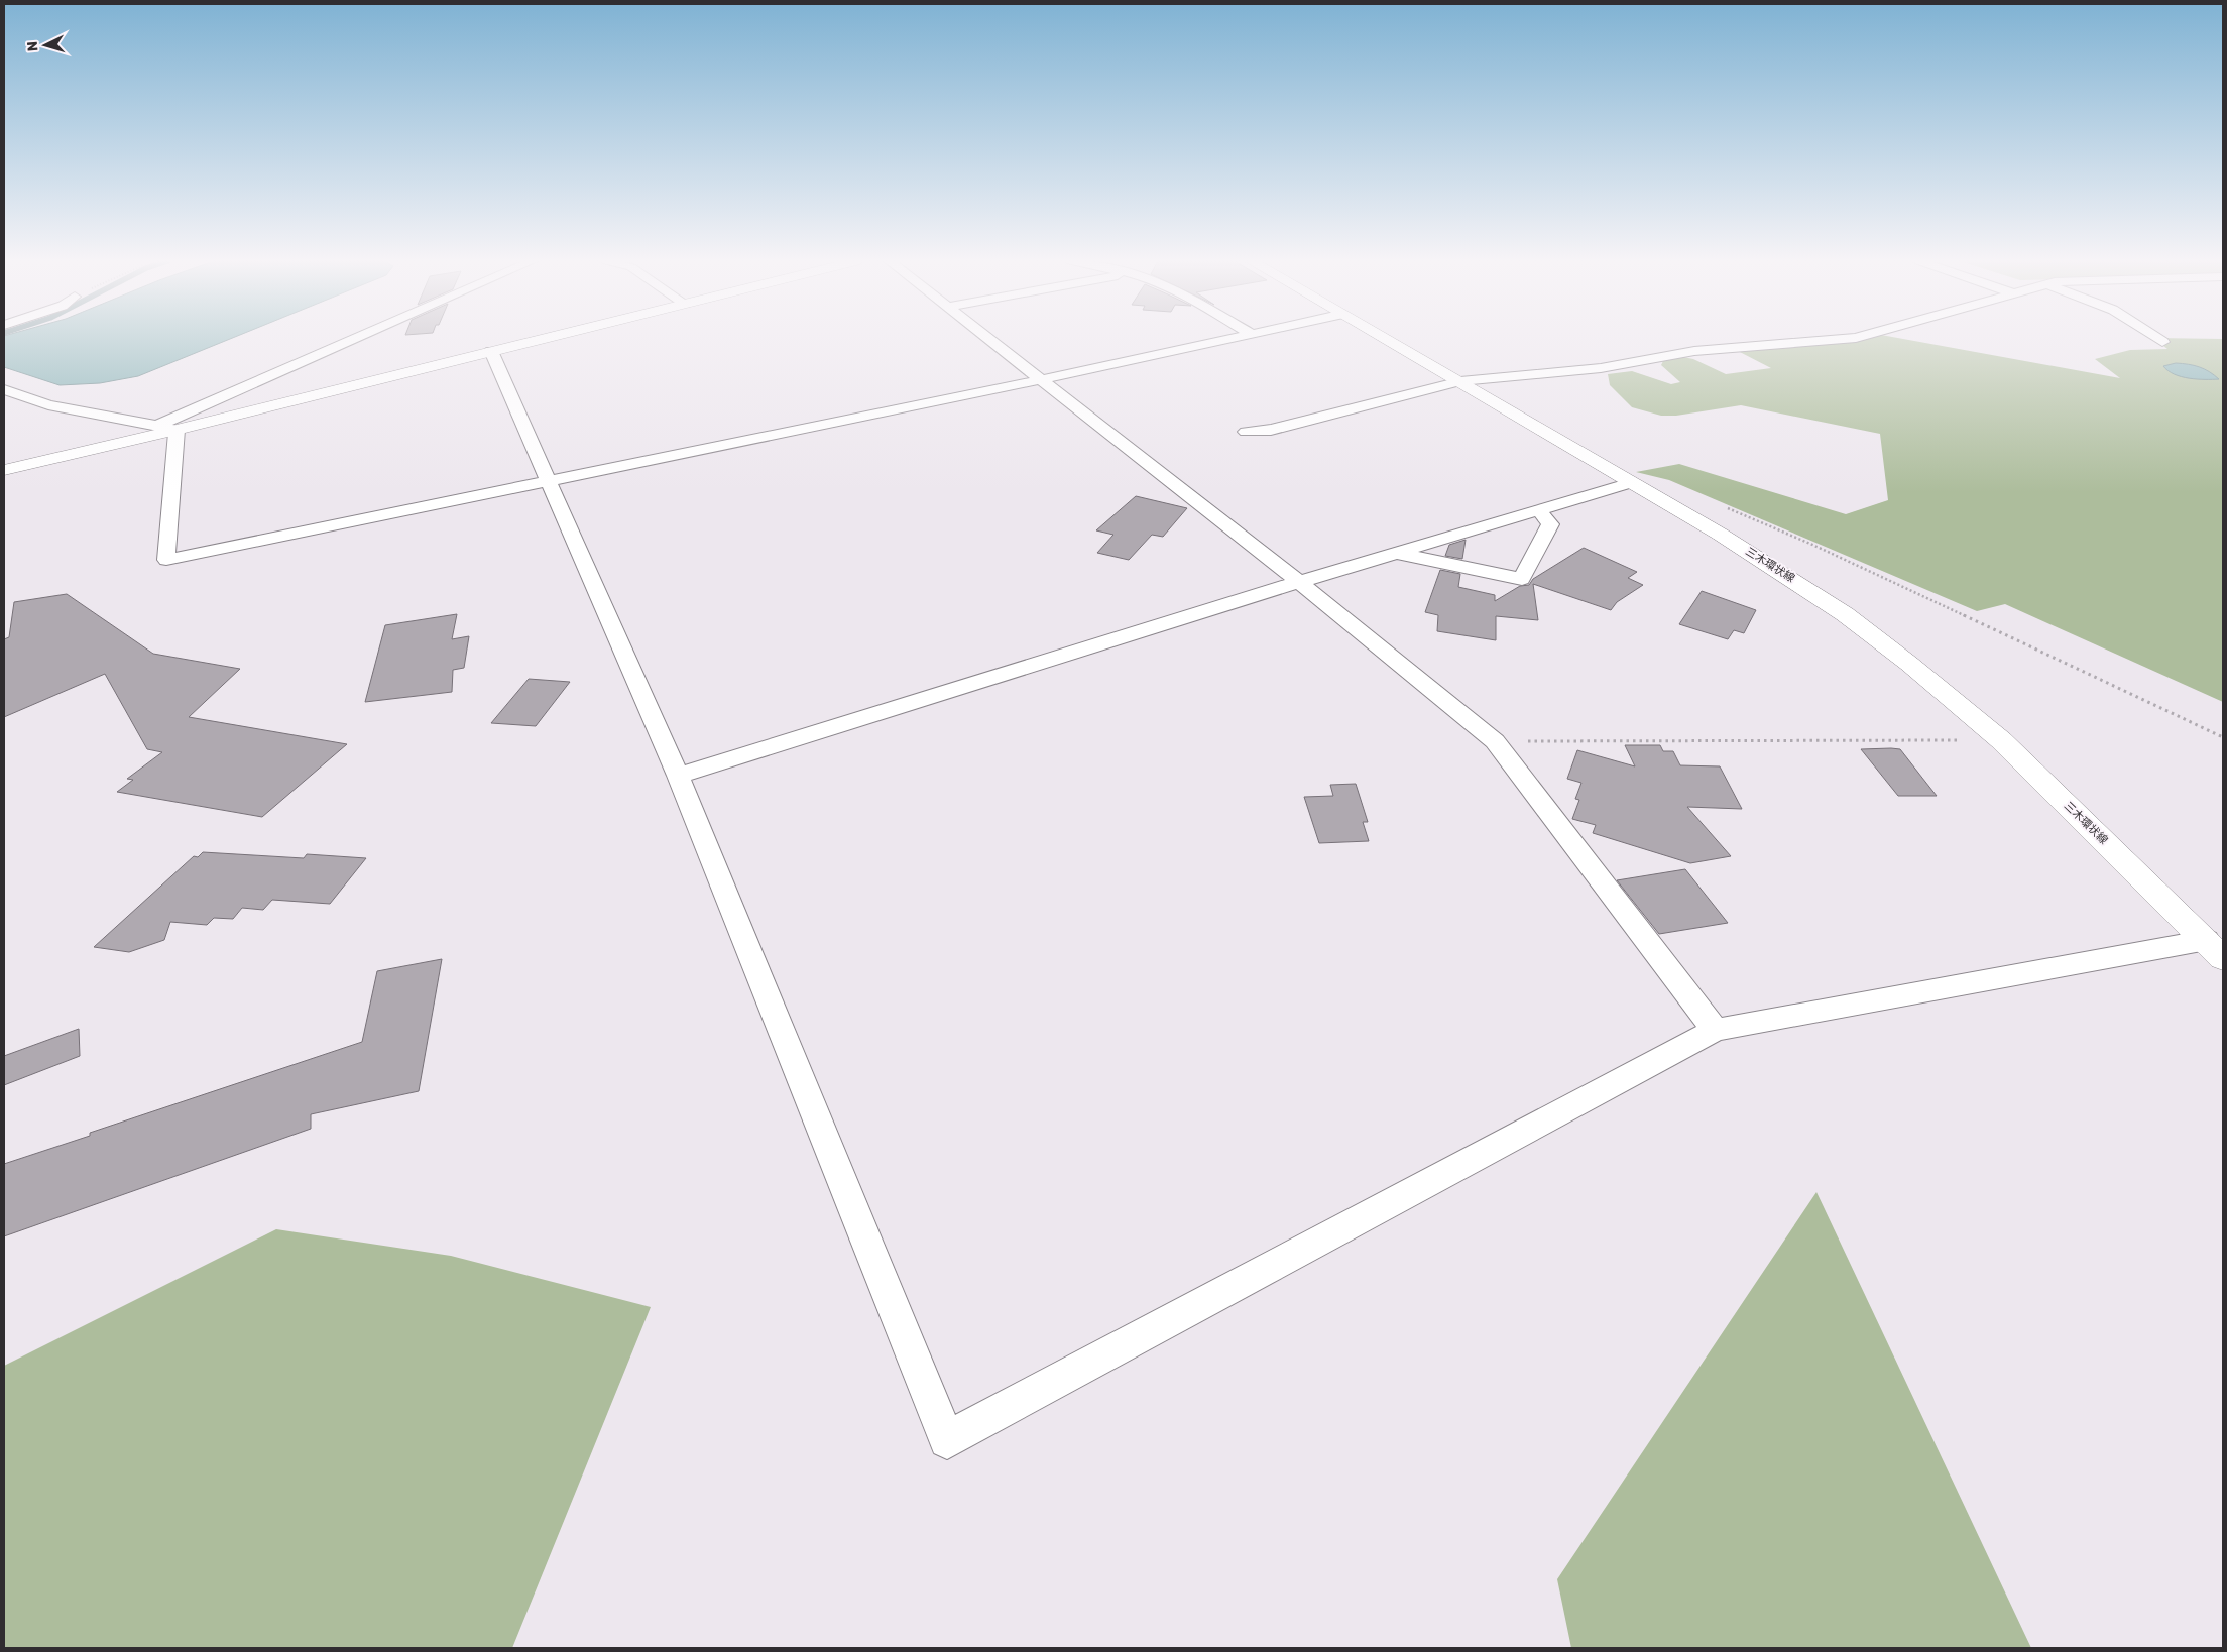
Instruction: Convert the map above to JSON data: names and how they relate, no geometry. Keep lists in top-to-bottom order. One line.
{"streets":{"main road":["三木環状線"]},"north":"left"}
